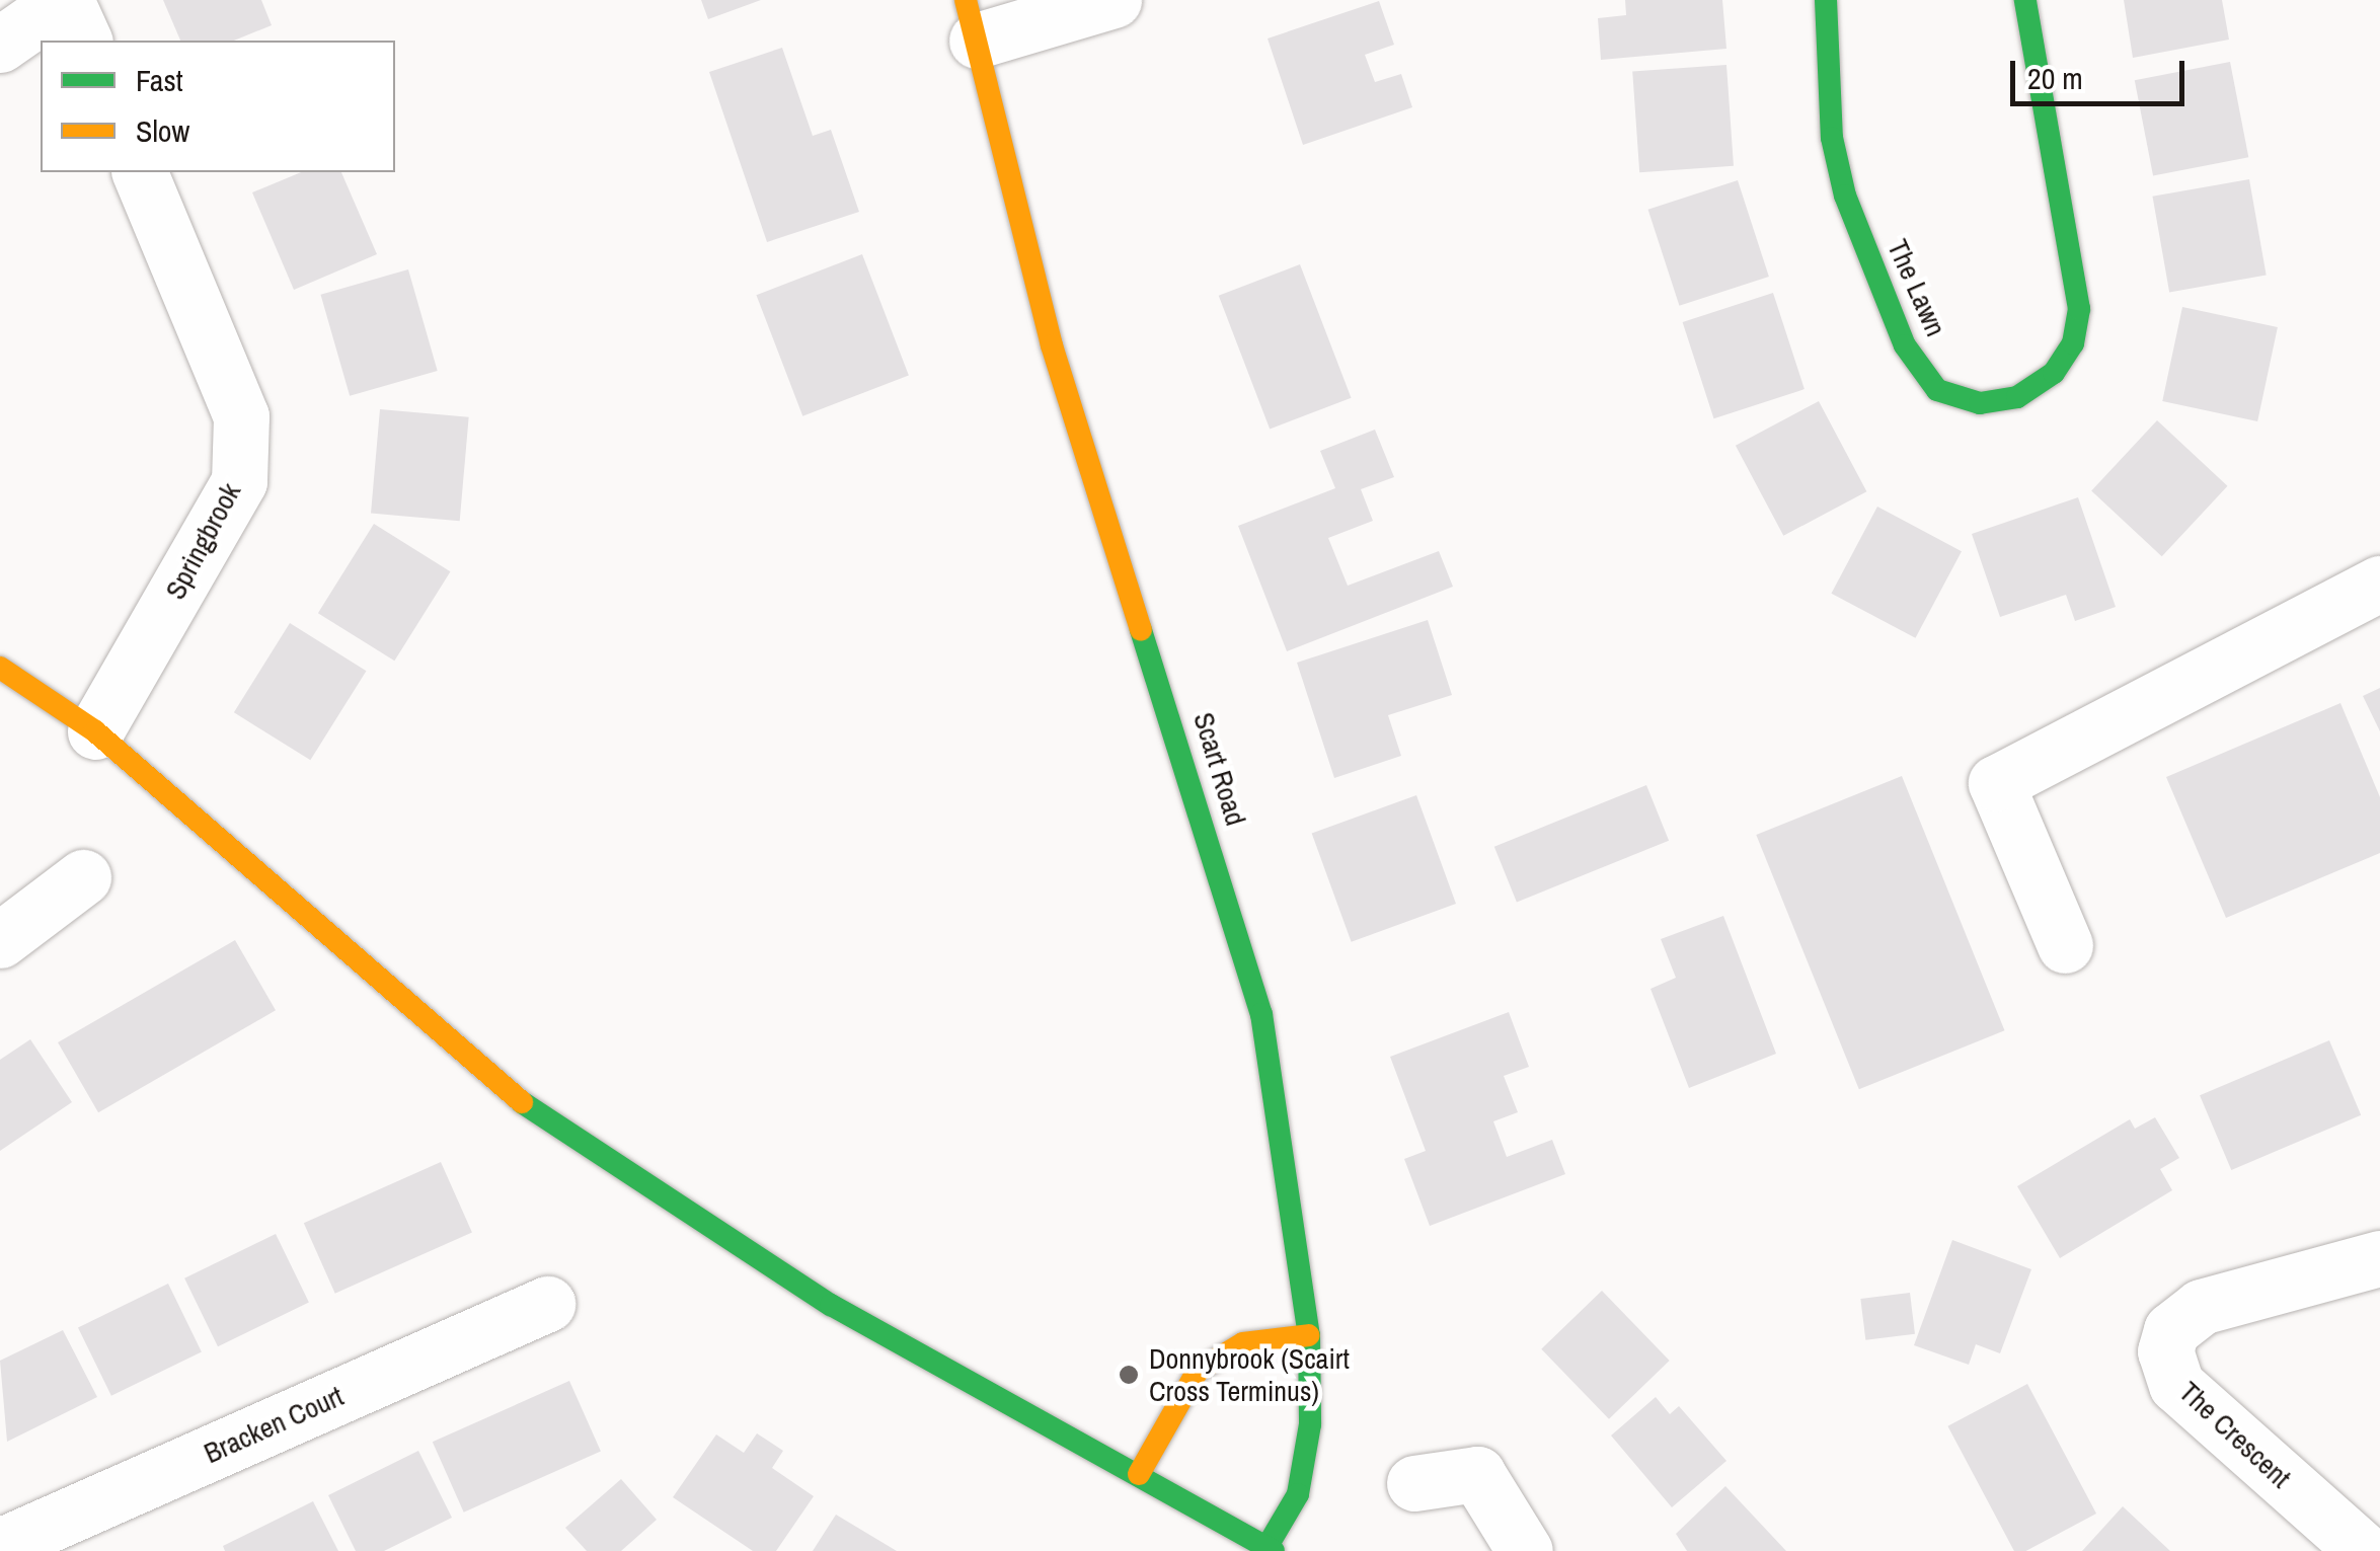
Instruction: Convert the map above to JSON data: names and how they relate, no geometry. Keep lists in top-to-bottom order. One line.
{"streets":{"street":["The Lawn","Springbrook","Scart Road","Bracken Court","The Crescent"]},"places":["Donnybrook (Scairt Cross Terminus)"],"legend":["Fast","Slow"],"scale_bar":"20 m"}
